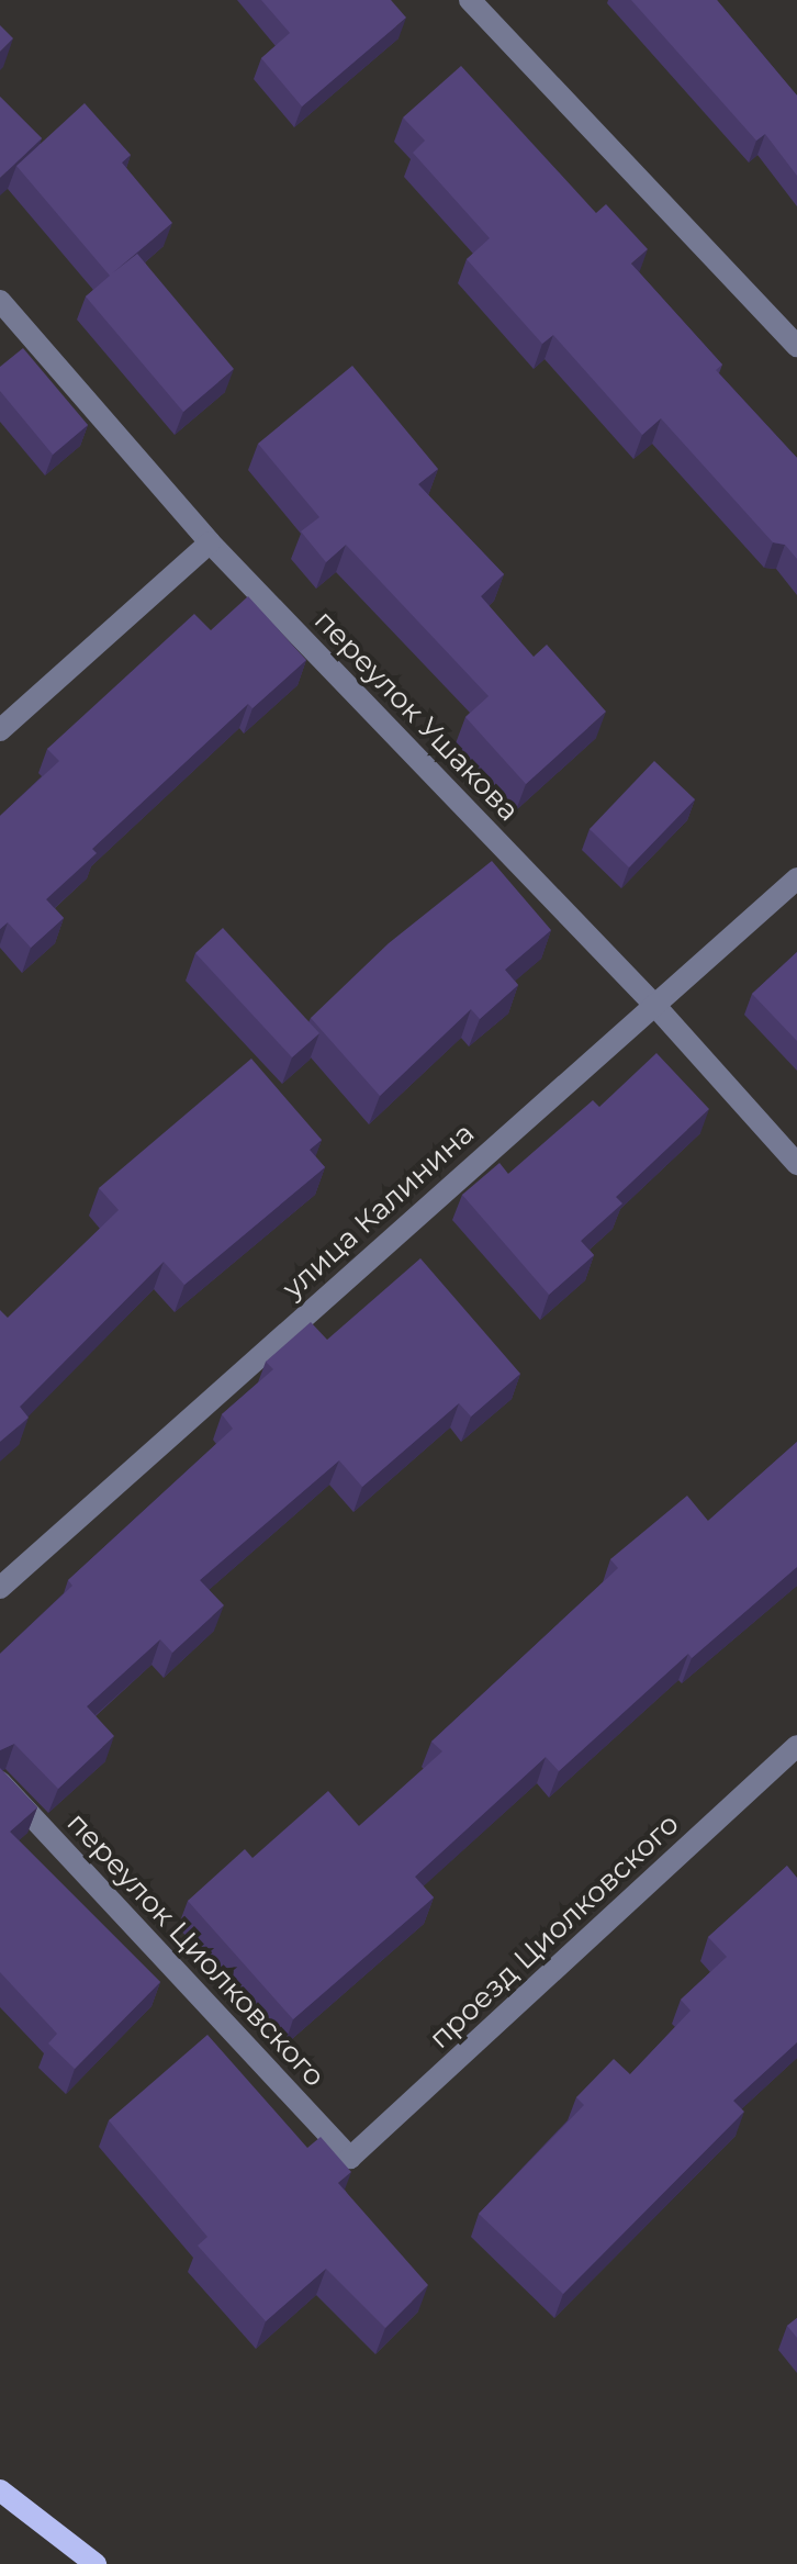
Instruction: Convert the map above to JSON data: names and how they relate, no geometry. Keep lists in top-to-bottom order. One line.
{"streets":{"street":["переулок Ушакова","улица Калинина","проезд Циолковского","переулок Циолковского"]},"crossings":[["переулок Ушакова","улица Калинина"],["проезд Циолковского","переулок Циолковского"]]}
